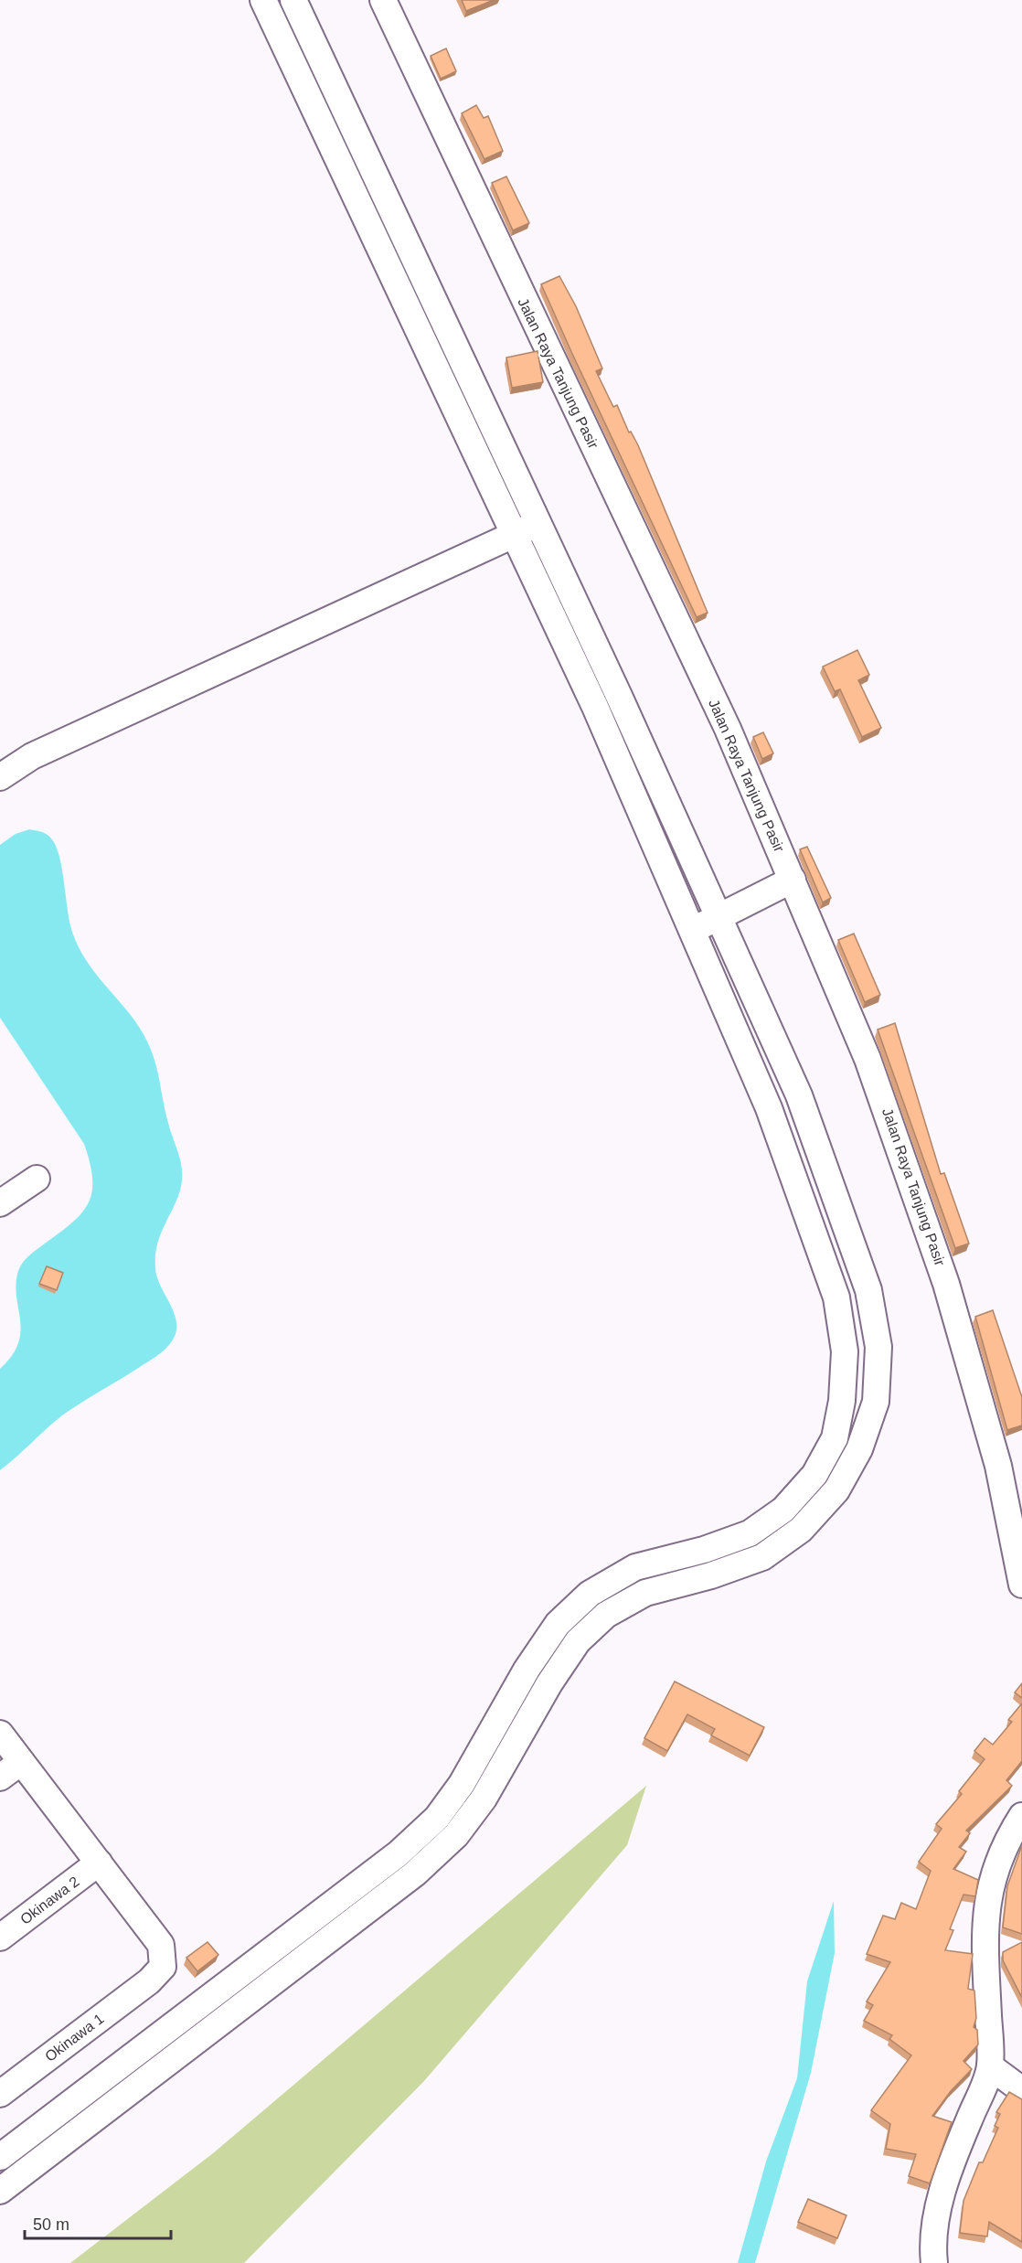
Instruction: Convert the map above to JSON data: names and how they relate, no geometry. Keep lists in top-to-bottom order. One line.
{"streets":{"street":["Jalan Raya Tanjung Pasir","Okinawa 2","Okinawa 1"]},"crossings":[["Okinawa 2","Okinawa 1"]],"scale_bar":"50 m"}
